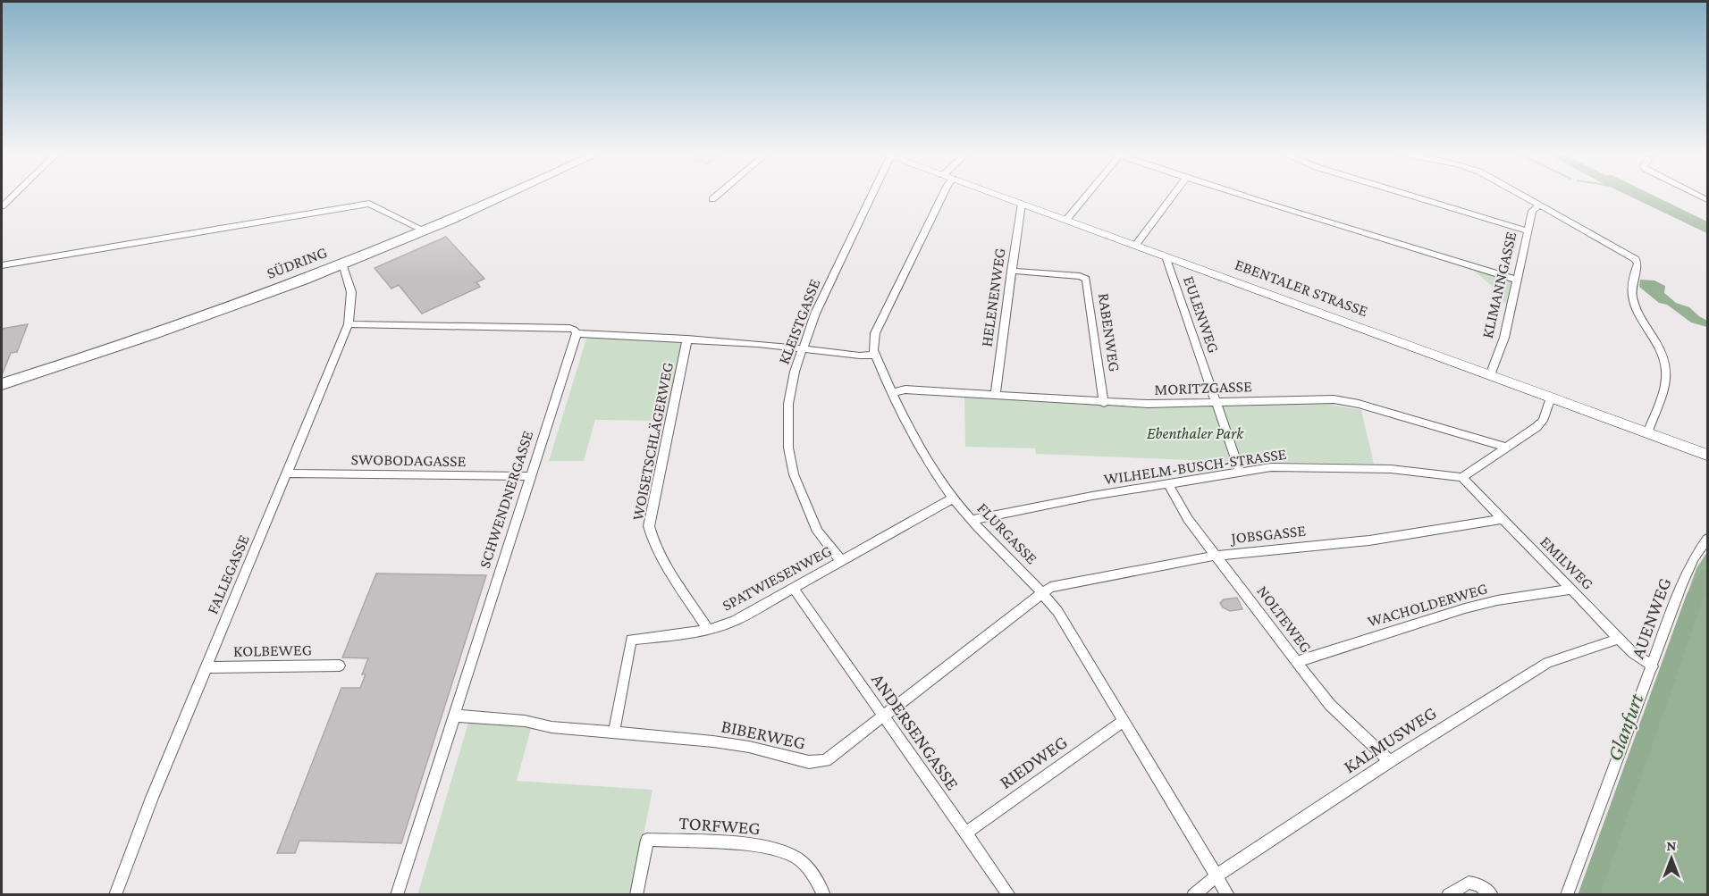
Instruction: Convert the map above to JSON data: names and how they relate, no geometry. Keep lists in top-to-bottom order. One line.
{"streets":{"main road":["SÜDRING","EBENTALER STRASSE"],"street":["KLIMANNGASSE","HELENENWEG","EULENWEG","KLEISTGASSE","RABENWEG","MORITZGASSE","WOISETSCHLÄGERWEG","SWOBODAGASSE","WILHELM-BUSCH-STRASSE","SCHWENDNERGASSE","FLURGASSE","JOBSGASSE","EMILWEG","FALLEGASSE","SPATWIESENWEG","WACHOLDERWEG","AUENWEG","NOLTEWEG","KOLBEWEG","ANDERSENGASSE","BIBERWEG","KALMUSWEG","RIEDWEG","TORFWEG"]},"crossings":[["SÜDRING","FALLEGASSE"],["KLIMANNGASSE","EBENTALER STRASSE"],["EBENTALER STRASSE","HELENENWEG"],["EBENTALER STRASSE","EULENWEG"],["HELENENWEG","RABENWEG"],["HELENENWEG","MORITZGASSE"],["EULENWEG","MORITZGASSE"],["EULENWEG","WILHELM-BUSCH-STRASSE"],["KLEISTGASSE","WOISETSCHLÄGERWEG"],["KLEISTGASSE","SPATWIESENWEG"],["RABENWEG","MORITZGASSE"],["MORITZGASSE","FLURGASSE"],["WOISETSCHLÄGERWEG","SCHWENDNERGASSE"],["WOISETSCHLÄGERWEG","FLURGASSE"],["WOISETSCHLÄGERWEG","SPATWIESENWEG"],["SWOBODAGASSE","SCHWENDNERGASSE"],["SWOBODAGASSE","FALLEGASSE"],["WILHELM-BUSCH-STRASSE","FLURGASSE"],["WILHELM-BUSCH-STRASSE","EMILWEG"],["WILHELM-BUSCH-STRASSE","NOLTEWEG"],["SCHWENDNERGASSE","BIBERWEG"],["FLURGASSE","JOBSGASSE"],["FLURGASSE","SPATWIESENWEG"],["FLURGASSE","BIBERWEG"],["FLURGASSE","KALMUSWEG"],["FLURGASSE","RIEDWEG"],["JOBSGASSE","EMILWEG"],["JOBSGASSE","NOLTEWEG"],["JOBSGASSE","BIBERWEG"],["EMILWEG","WACHOLDERWEG"],["EMILWEG","AUENWEG"],["EMILWEG","KALMUSWEG"],["FALLEGASSE","KOLBEWEG"],["SPATWIESENWEG","ANDERSENGASSE"],["SPATWIESENWEG","BIBERWEG"],["WACHOLDERWEG","NOLTEWEG"],["NOLTEWEG","KALMUSWEG"],["ANDERSENGASSE","BIBERWEG"],["ANDERSENGASSE","RIEDWEG"]],"water":["Glanfurt"],"parks":["Ebenthaler Park"],"north":"top"}
